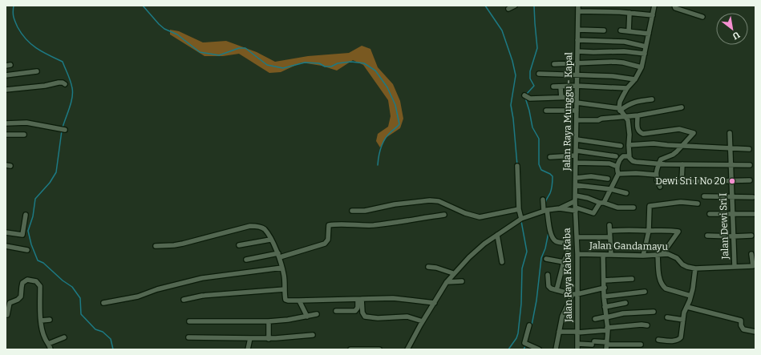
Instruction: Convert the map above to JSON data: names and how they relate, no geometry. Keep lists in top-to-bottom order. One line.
{"streets":{"street":["Jalan Raya Munggu - Kapal","Jalan Dewi Sri I","Jalan Gandamayu","Jalan Raya Kaba Kaba"]},"crossings":[["Jalan Raya Munggu - Kapal","Jalan Raya Kaba Kaba"],["Jalan Dewi Sri I","Jalan Gandamayu"],["Jalan Gandamayu","Jalan Raya Kaba Kaba"]],"places":["Dewi Sri I No 20"],"north":"bottom right"}
